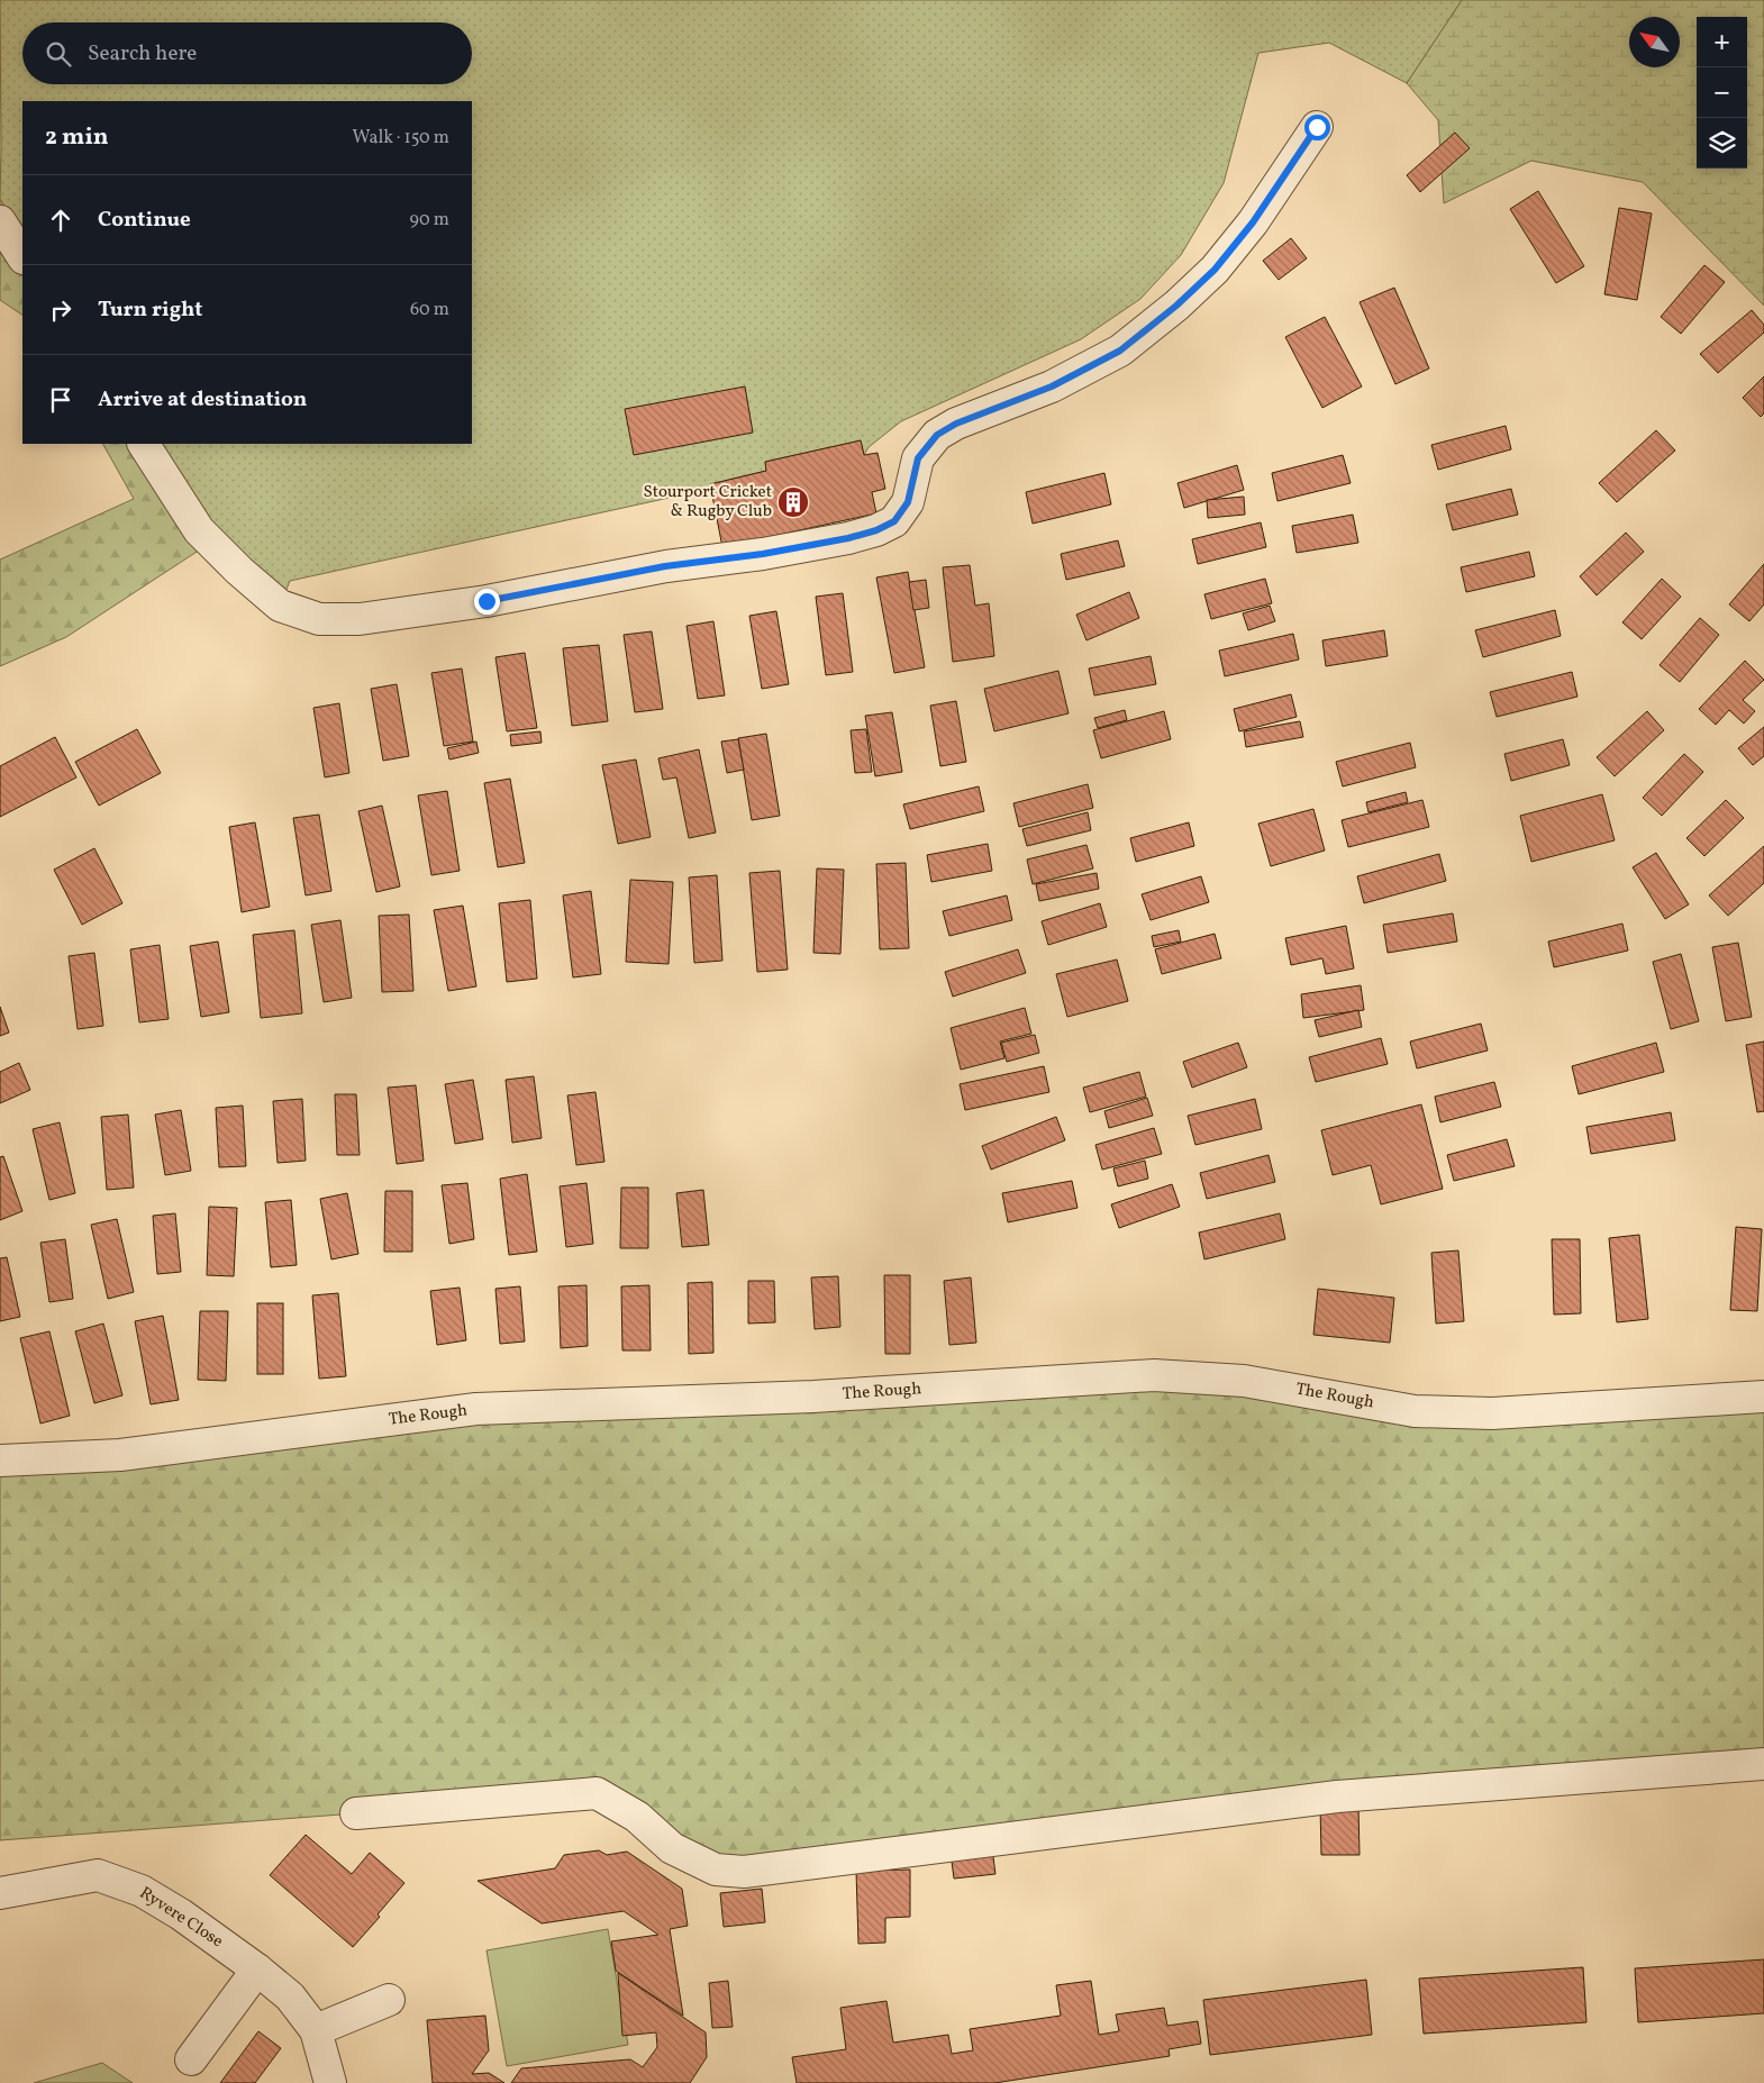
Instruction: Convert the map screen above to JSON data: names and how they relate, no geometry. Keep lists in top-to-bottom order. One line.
{"streets":{"street":["The Rough","Ryvere Close"]},"places":{"building":["Stourport Cricket & Rugby Club"]},"north":"top left","page":{"map_buttons":["+","−"],"search":"Search here","heading":["2 min","Walk · 150 m"],"list":[["Continue","90 m"],["Turn right","60 m"],"Arrive at destination"]}}
